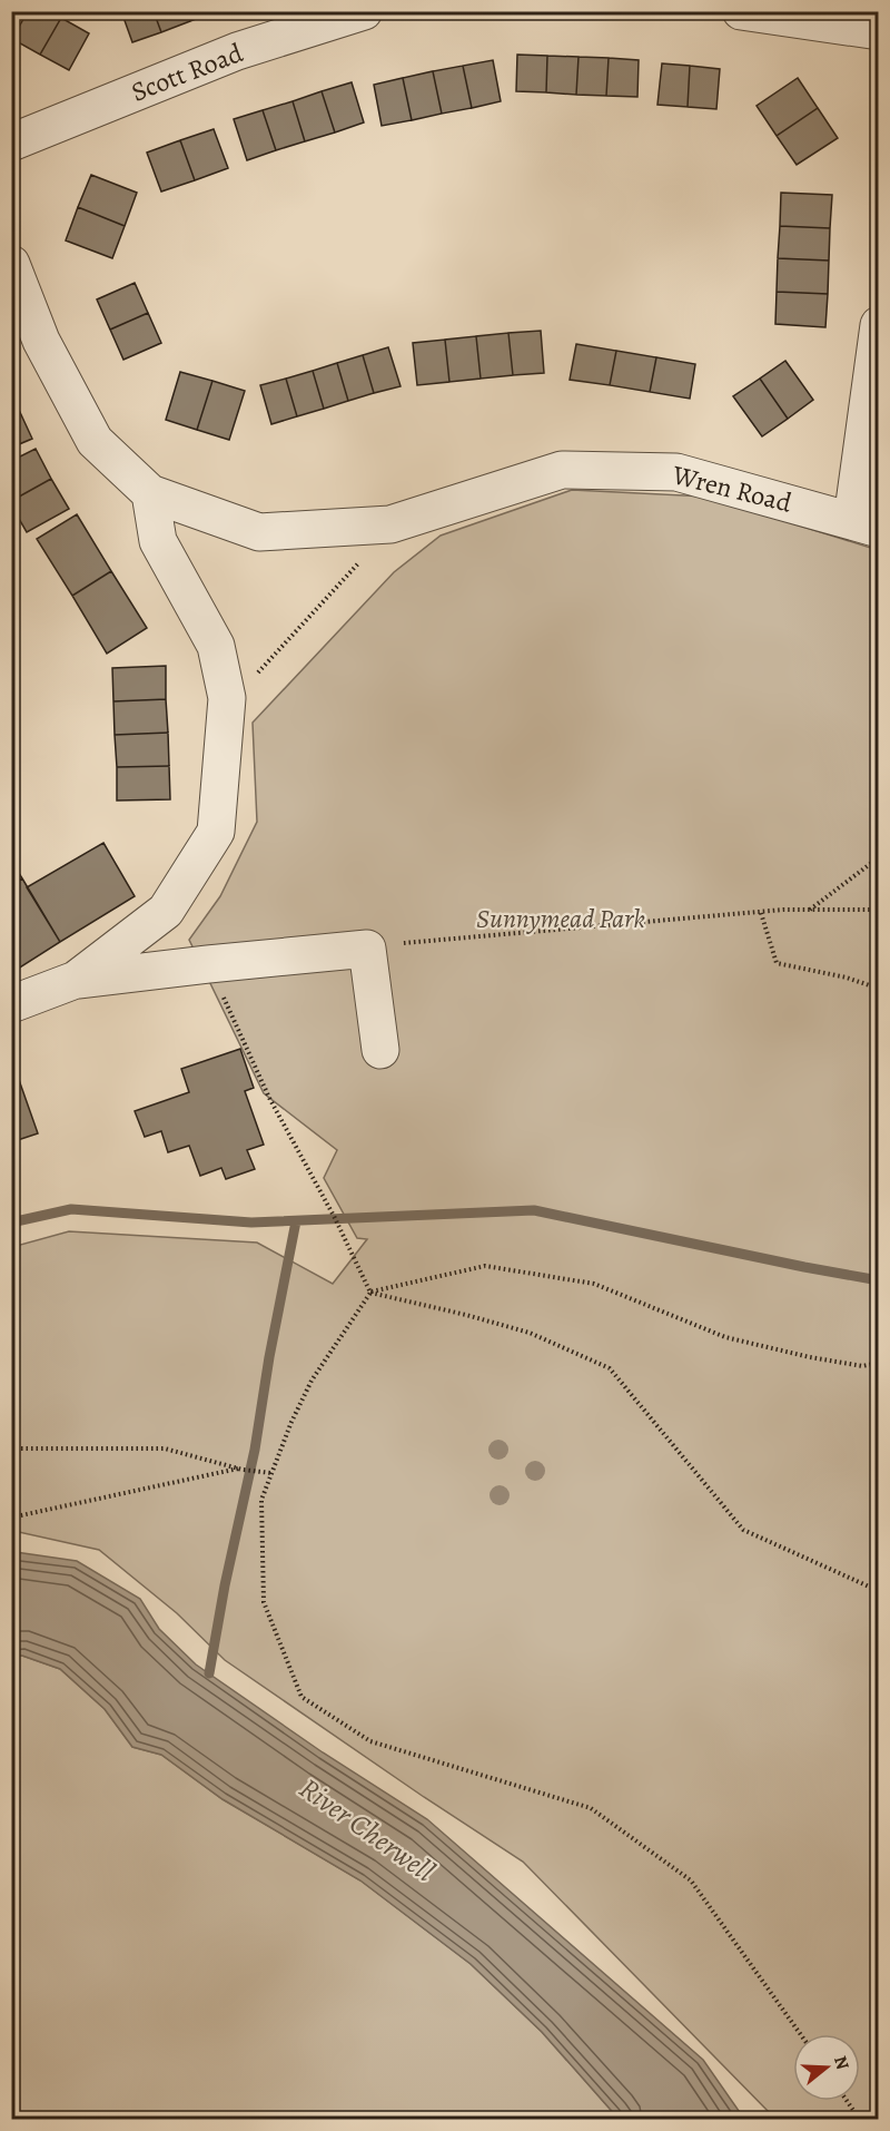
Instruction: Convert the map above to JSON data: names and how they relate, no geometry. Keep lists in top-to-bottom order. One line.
{"streets":{"street":["Scott Road","Wren Road"]},"water":["River Cherwell"],"parks":["Sunnymead Park"],"north":"right"}
